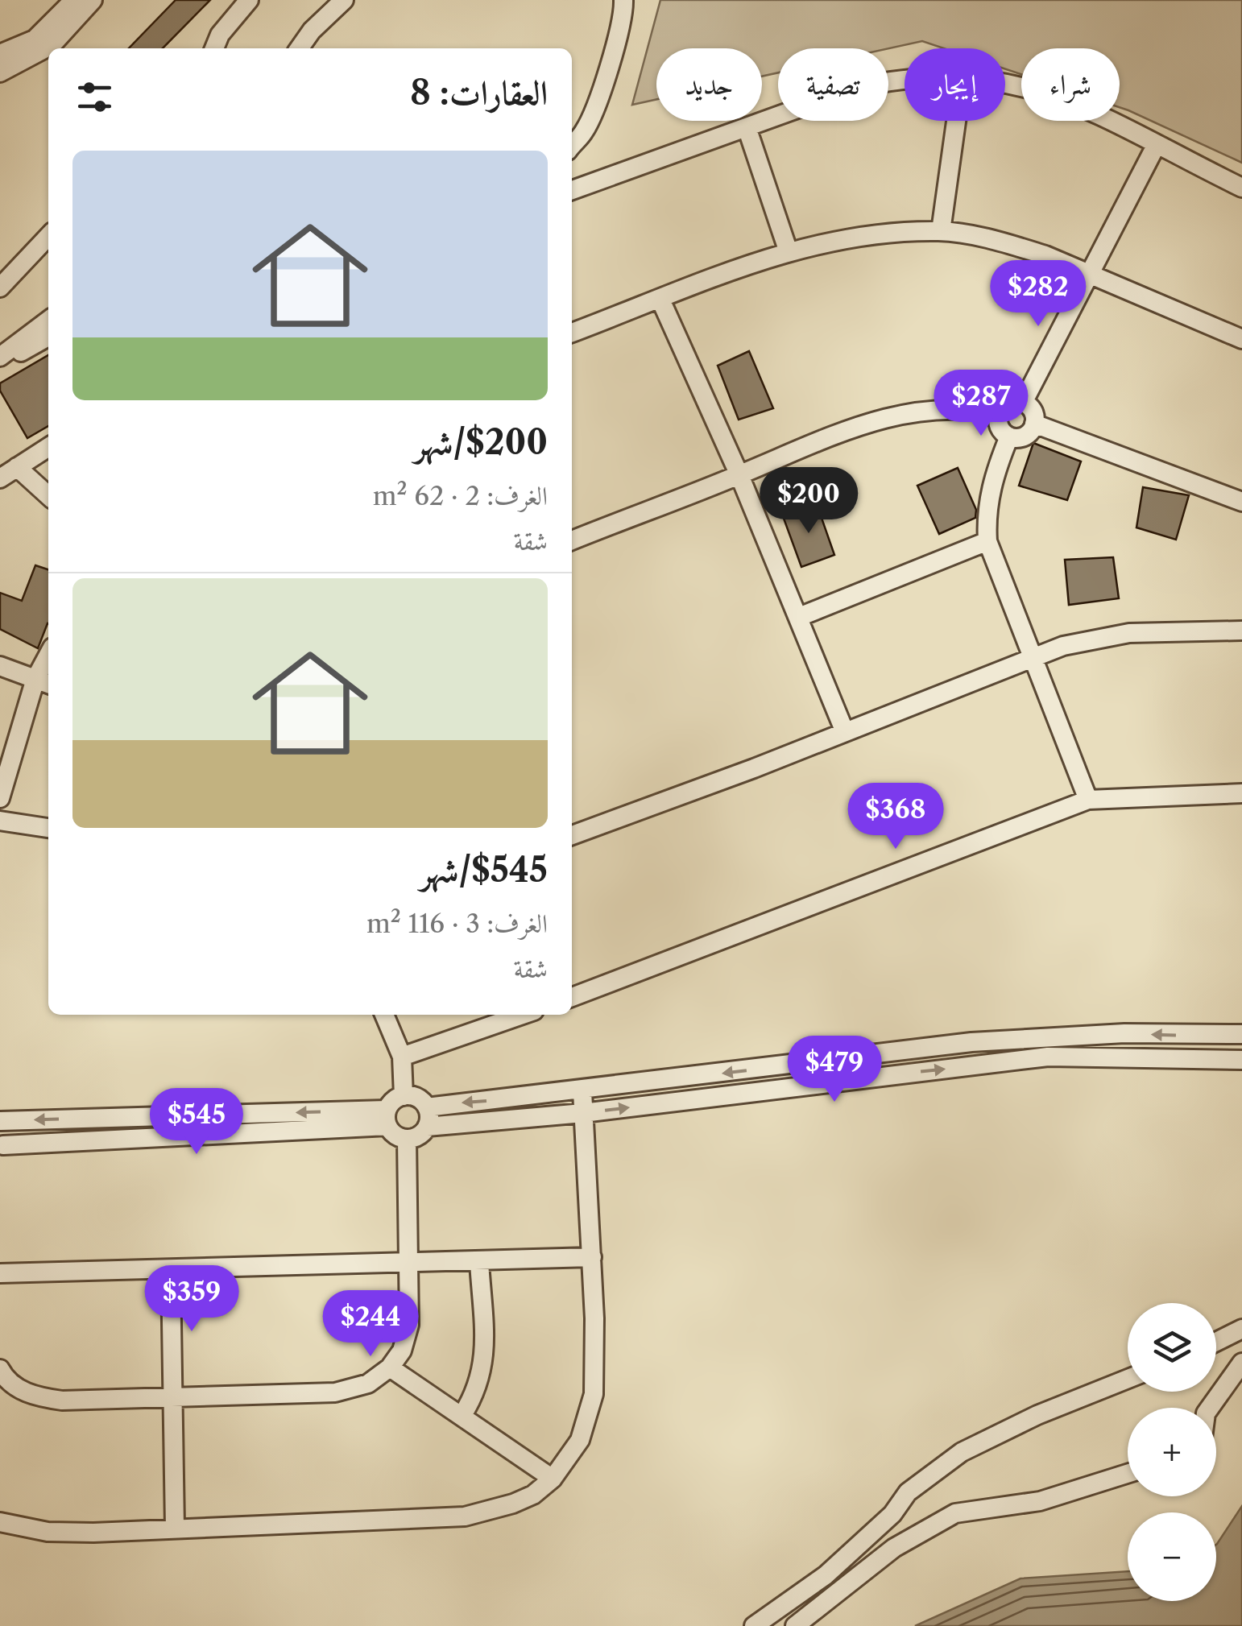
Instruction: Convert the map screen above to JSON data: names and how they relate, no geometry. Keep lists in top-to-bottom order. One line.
{"page":{"chip":["شراء","إيجار","تصفية","جديد"],"heading":"العقارات: 8","list":[{"name":"$200/شهر","note":"الغرف: 2 · 62 m² · شقة"},{"name":"$545/شهر","note":"الغرف: 3 · 116 m² · شقة"}],"price":["$282","$287","$200","$368","$479","$545","$359","$244"],"map_buttons":["+","−"]}}
